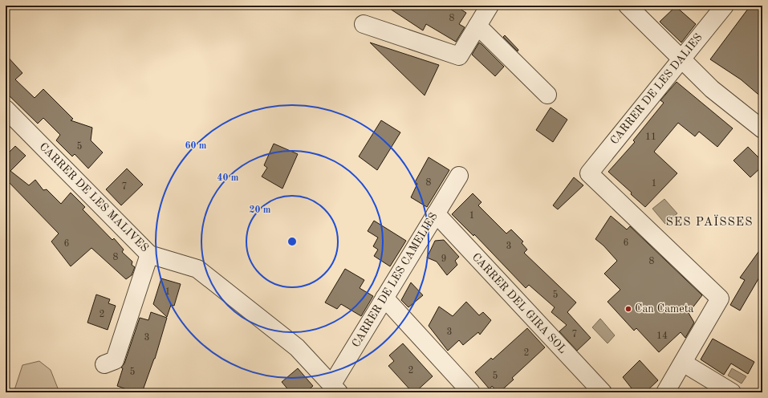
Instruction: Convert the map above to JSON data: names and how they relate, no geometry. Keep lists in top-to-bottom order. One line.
{"streets":{"street":["CARRER DE LES DALIES","CARRER DE LES MALIVES","CARRER DE LES CAMELIES","CARRER DEL GIRA SOL"]},"crossings":[["CARRER DE LES MALIVES","CARRER DE LES CAMELIES"],["CARRER DE LES CAMELIES","CARRER DEL GIRA SOL"]],"districts":["SES PAÏSSES"],"places":["Can Cameta"],"house_numbers":["8","11","5","8","1","7","1","6","6","3","8","9","8","1","5","2","3","7","14","3","2","2","5","5"],"rings":["60 m","40 m","20 m"]}
